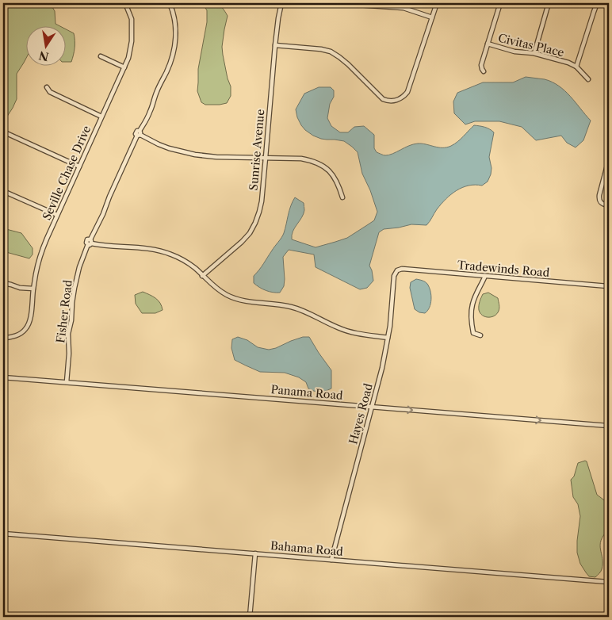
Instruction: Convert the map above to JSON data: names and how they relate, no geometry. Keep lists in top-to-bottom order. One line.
{"streets":{"street":["Civitas Place","Sunrise Avenue","Seville Chase Drive","Tradewinds Road","Fisher Road","Panama Road","Hayes Road","Bahama Road"]},"crossings":[["Tradewinds Road","Hayes Road"],["Fisher Road","Panama Road"],["Panama Road","Hayes Road"],["Hayes Road","Bahama Road"]],"one_way":["Panama Road"],"north":"bottom"}
